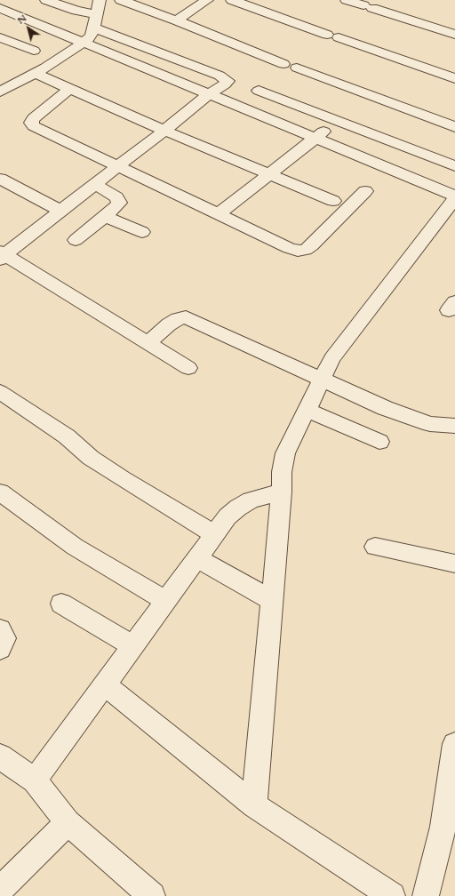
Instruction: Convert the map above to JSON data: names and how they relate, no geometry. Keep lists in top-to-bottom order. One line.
{"north":"top left"}
